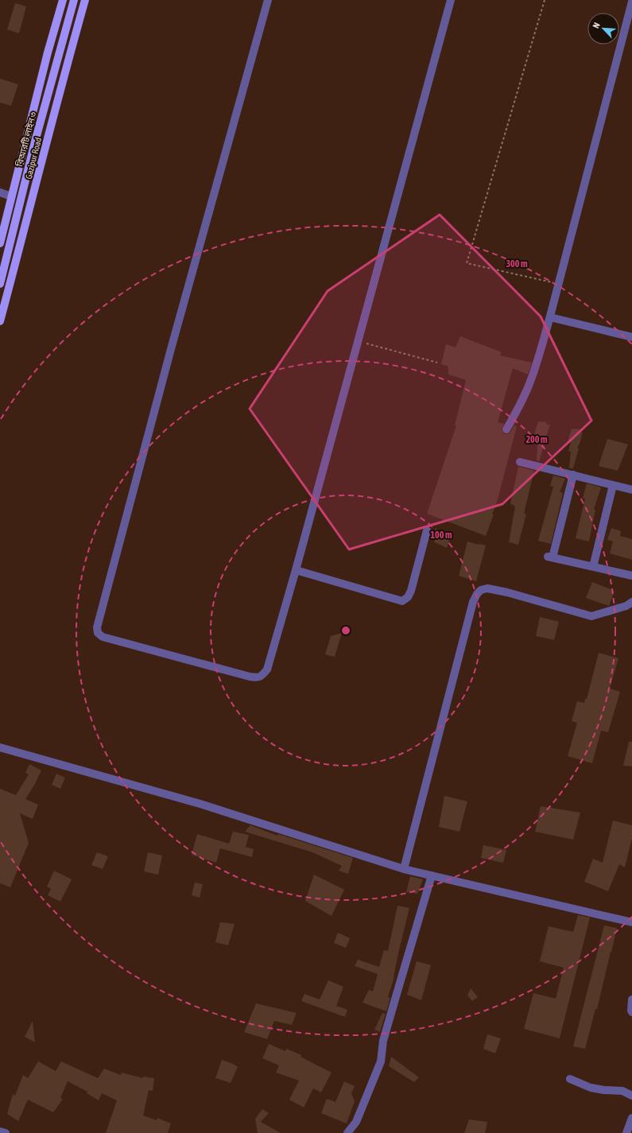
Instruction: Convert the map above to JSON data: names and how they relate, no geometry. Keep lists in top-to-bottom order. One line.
{"streets":{"main road":["বিআরটি লাইন ৩","Gazipur Road"]},"north":"top left","rings":["300 m","200 m","100 m"]}
